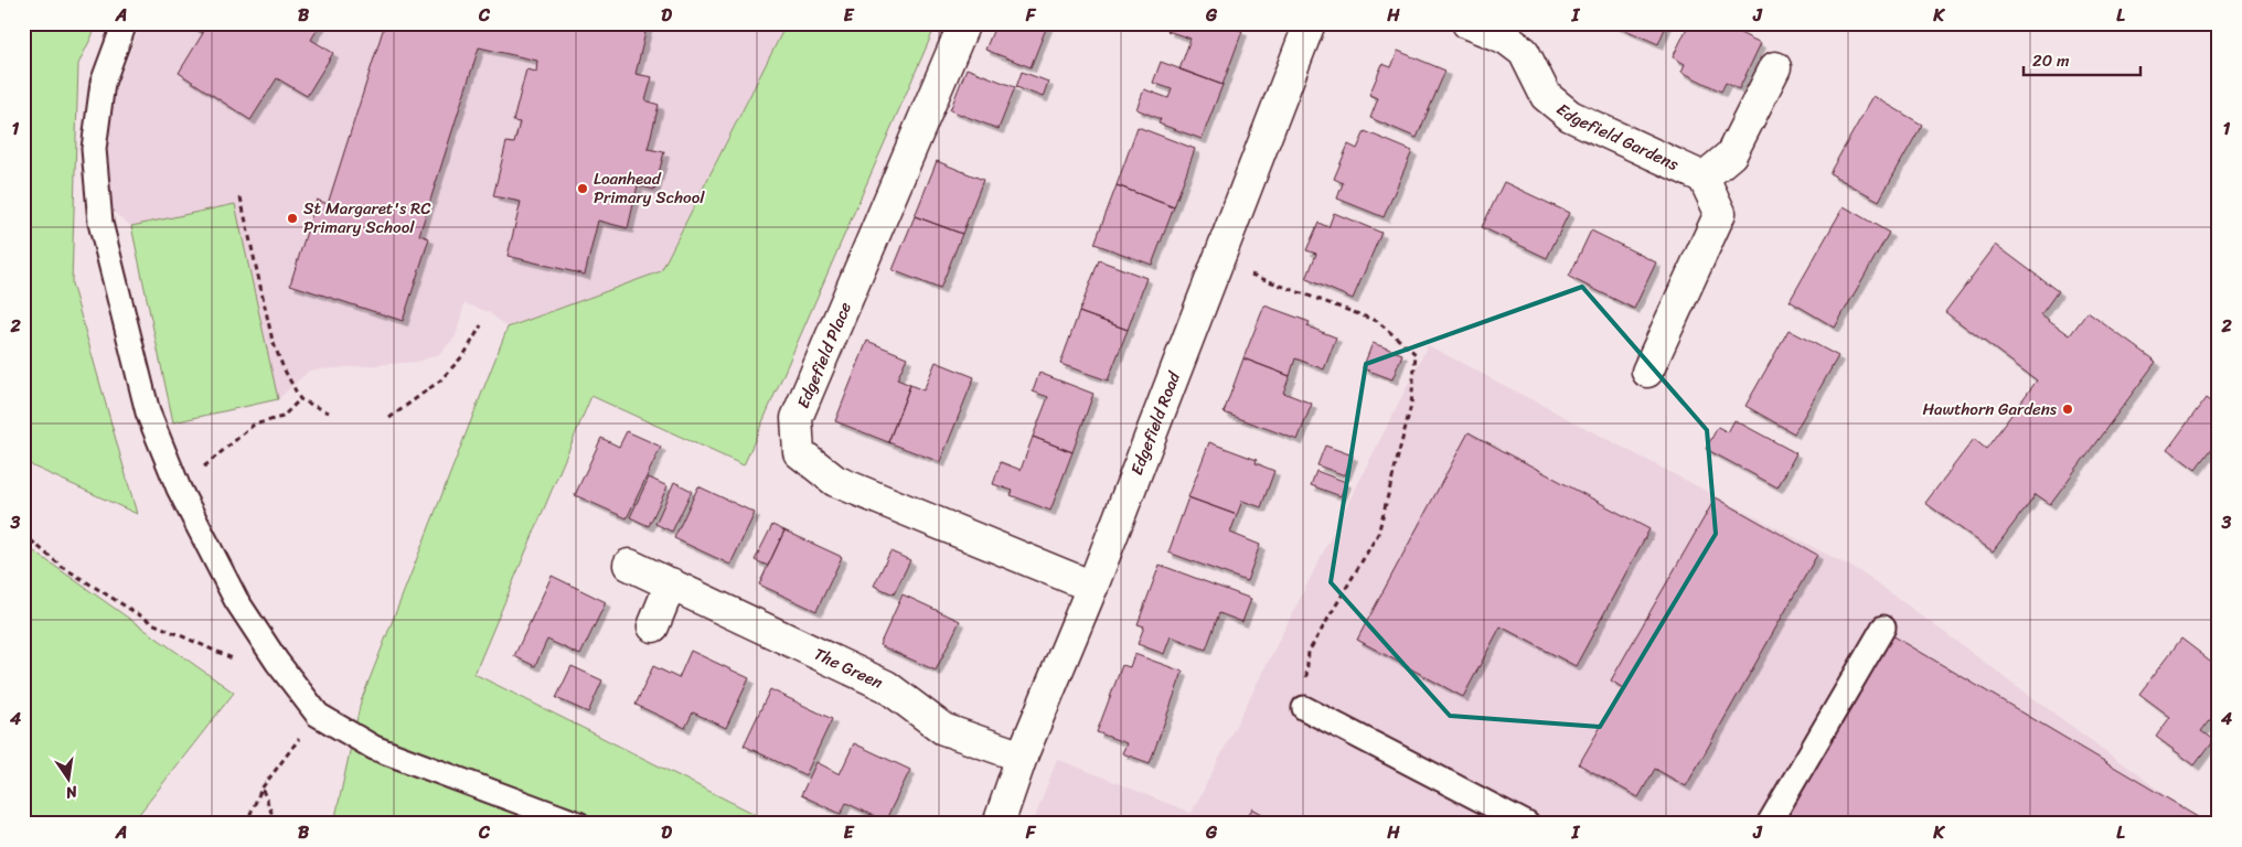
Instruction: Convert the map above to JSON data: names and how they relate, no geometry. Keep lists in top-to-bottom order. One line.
{"streets":{"street":["Edgefield Gardens","Edgefield Place","Edgefield Road","The Green"]},"crossings":[["Edgefield Place","Edgefield Road"],["Edgefield Road","The Green"]],"places":["Loanhead Primary School","St Margaret's RC Primary School","Hawthorn Gardens"],"scale_bar":"20 m","north":"bottom","grid":{"columns":["A","B","C","D","E","F","G","H","I","J","K","L"],"rows":["1","2","3","4"]}}
